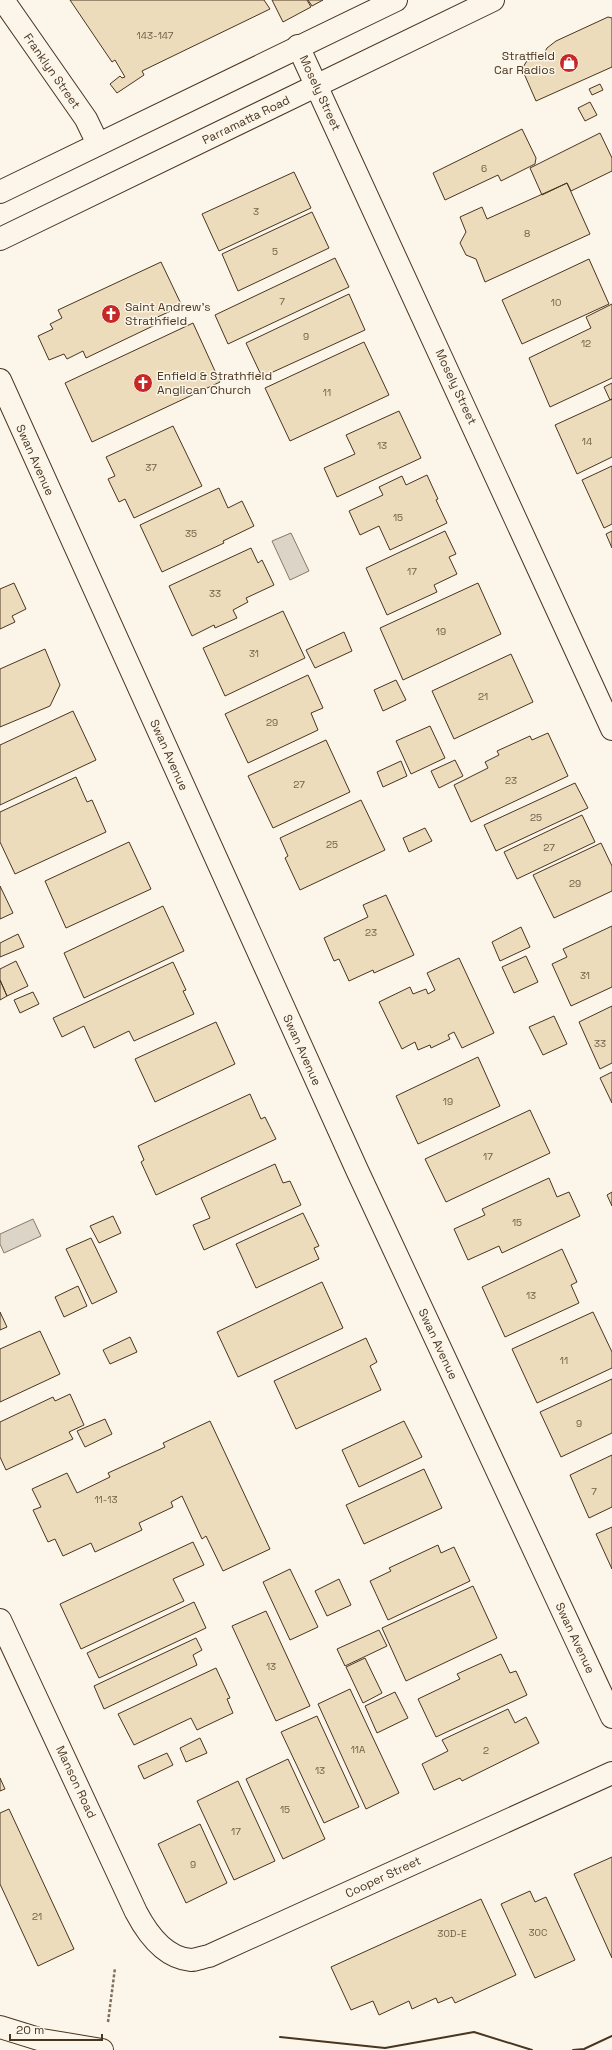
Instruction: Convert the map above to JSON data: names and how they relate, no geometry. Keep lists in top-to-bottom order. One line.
{"streets":{"main road":["Franklyn Street","Mosely Street","Parramatta Road","Swan Avenue","Manson Road","Cooper Street"]},"crossings":[["Mosely Street","Parramatta Road"],["Manson Road","Cooper Street"]],"places":{"shop":["Stratfield Car Radios"],"church":["Saint Andrew's Strathfield","Enfield & Strathfield Anglican Church"]},"house_numbers":["143-147","6","3","8","5","7","10","9","12","11","14","13","37","15","35","17","33","19","31","21","29","23","27","25","25","27","29","23","31","33","19","17","15","13","11","9","7","11-13","13","11A","2","13","15","17","9","21","30C","30D-E"],"scale_bar":"20 m"}
